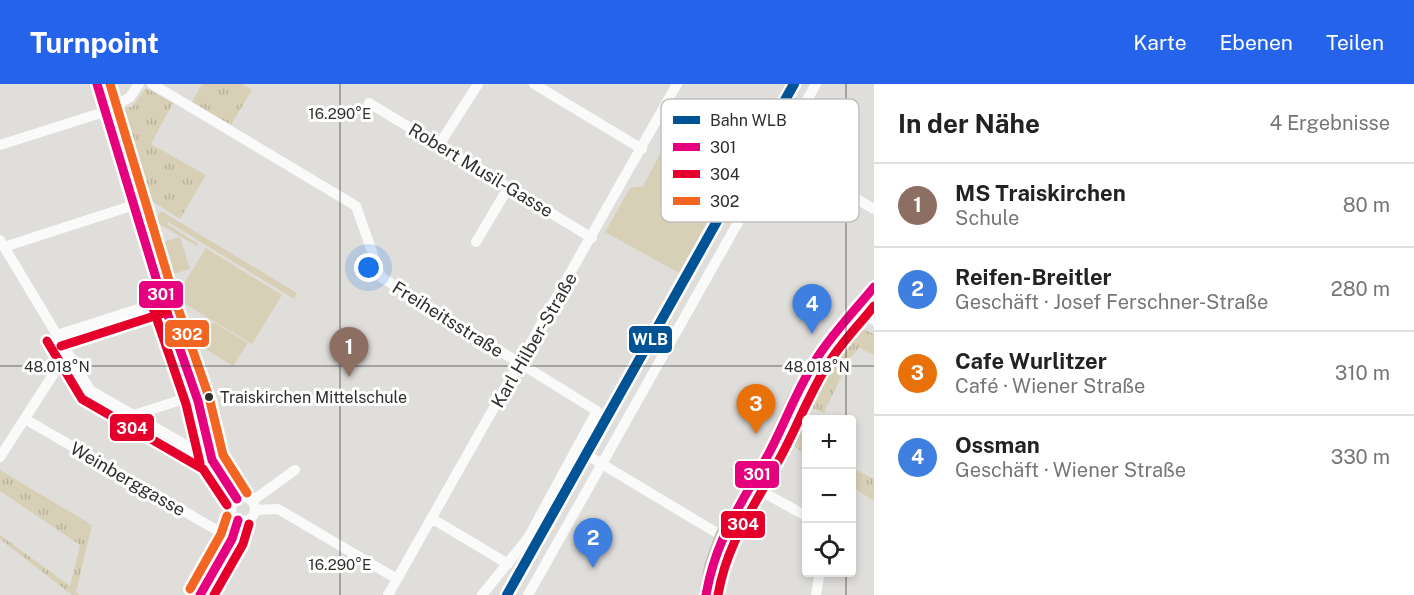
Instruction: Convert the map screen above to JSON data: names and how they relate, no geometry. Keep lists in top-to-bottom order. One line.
{"streets":{"street":["Robert Musil-Gasse","Freiheitsstraße","Karl Hilber-Straße","Weinberggasse"]},"crossings":[["Robert Musil-Gasse","Karl Hilber-Straße"],["Freiheitsstraße","Karl Hilber-Straße"]],"places":["Traiskirchen Mittelschule"],"lines":["rail line WLB","transit line 301","transit line 302","transit line 304"],"legend":["Bahn WLB","301","304","302"],"page":{"header":"Turnpoint","nav":["Karte","Ebenen","Teilen"],"heading":["In der Nähe","4 Ergebnisse"],"list":[{"mark":"1","name":"MS Traiskirchen","note":"Schule","value":"80 m"},{"mark":"2","name":"Reifen-Breitler","note":"Geschäft · Josef Ferschner-Straße","value":"280 m"},{"mark":"3","name":"Cafe Wurlitzer","note":"Café · Wiener Straße","value":"310 m"},{"mark":"4","name":"Ossman","note":"Geschäft · Wiener Straße","value":"330 m"}],"pins":["4","1","3","2"],"map_buttons":["+","−"]},"coordinates":["16.290°E","48.018°N"]}
